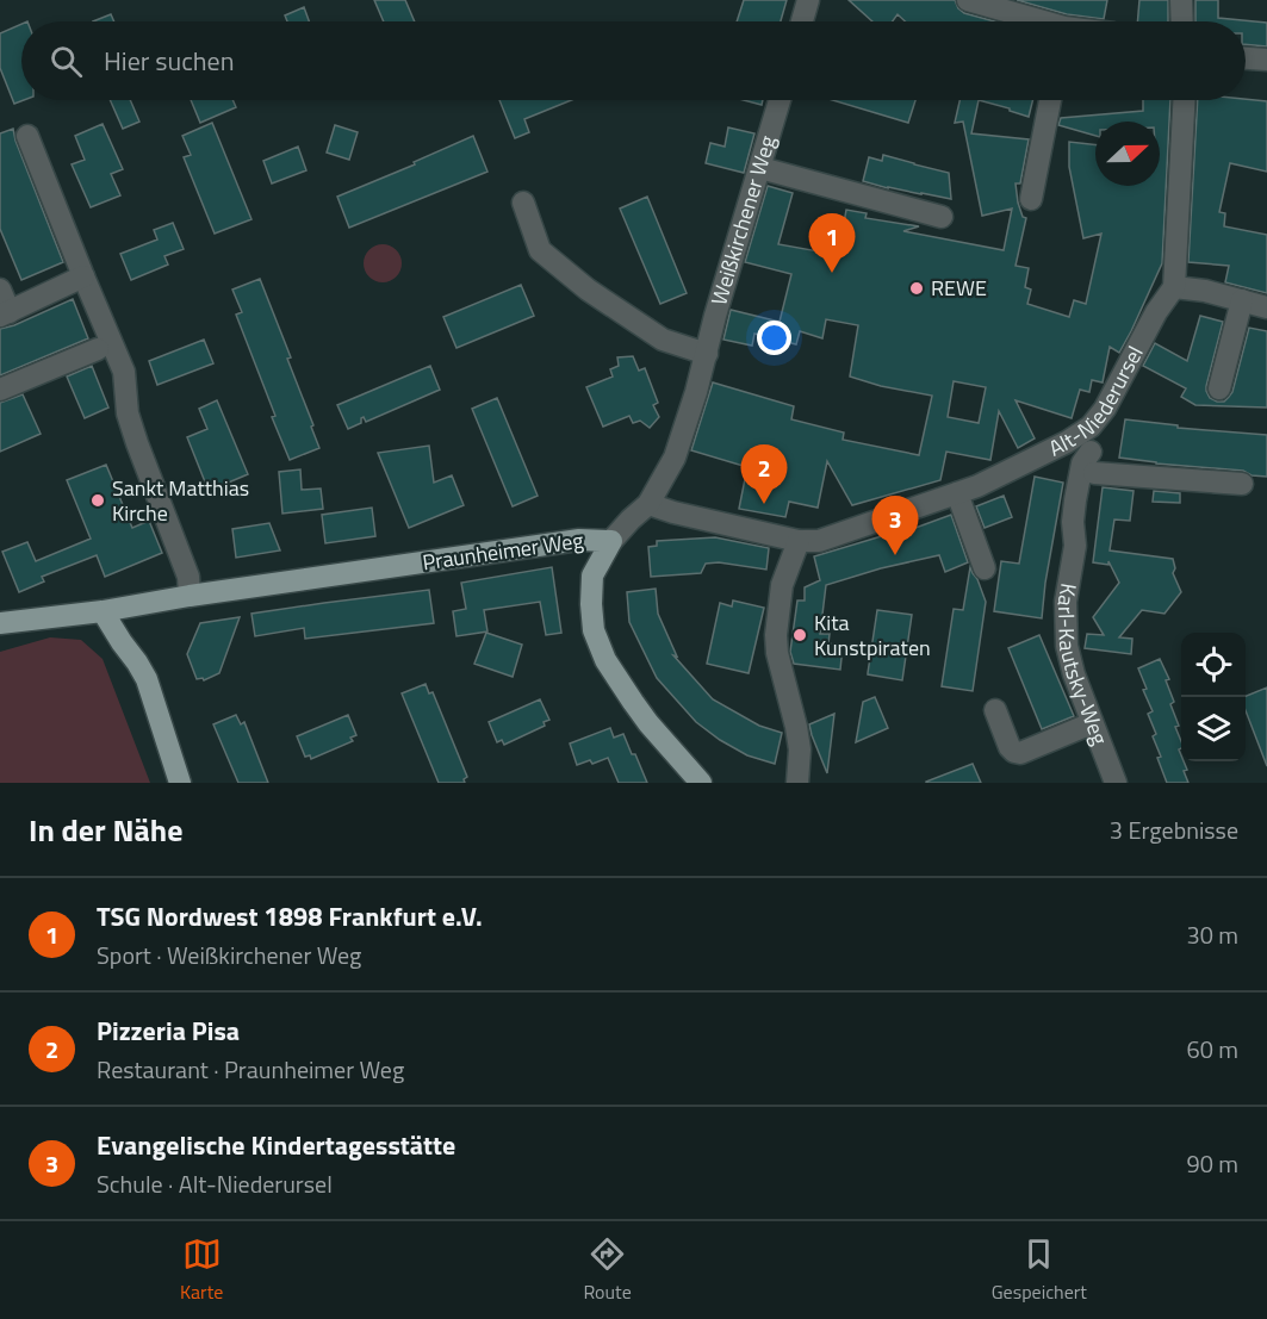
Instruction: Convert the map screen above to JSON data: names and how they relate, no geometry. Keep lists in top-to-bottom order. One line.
{"streets":{"main road":["Praunheimer Weg"],"street":["Weißkirchener Weg","Alt-Niederursel","Karl-Kautsky-Weg"]},"crossings":[["Weißkirchener Weg","Praunheimer Weg"],["Alt-Niederursel","Karl-Kautsky-Weg"]],"places":["REWE","Sankt Matthias Kirche","Kita Kunstpiraten"],"north":"right","page":{"search":"Hier suchen","pins":["1","2","3"],"heading":["In der Nähe","3 Ergebnisse"],"list":[{"mark":"1","name":"TSG Nordwest 1898 Frankfurt e.V.","note":"Sport · Weißkirchener Weg","value":"30 m"},{"mark":"2","name":"Pizzeria Pisa","note":"Restaurant · Praunheimer Weg","value":"60 m"},{"mark":"3","name":"Evangelische Kindertagesstätte","note":"Schule · Alt-Niederursel","value":"90 m"}],"nav":["Karte","Route","Gespeichert"]}}
